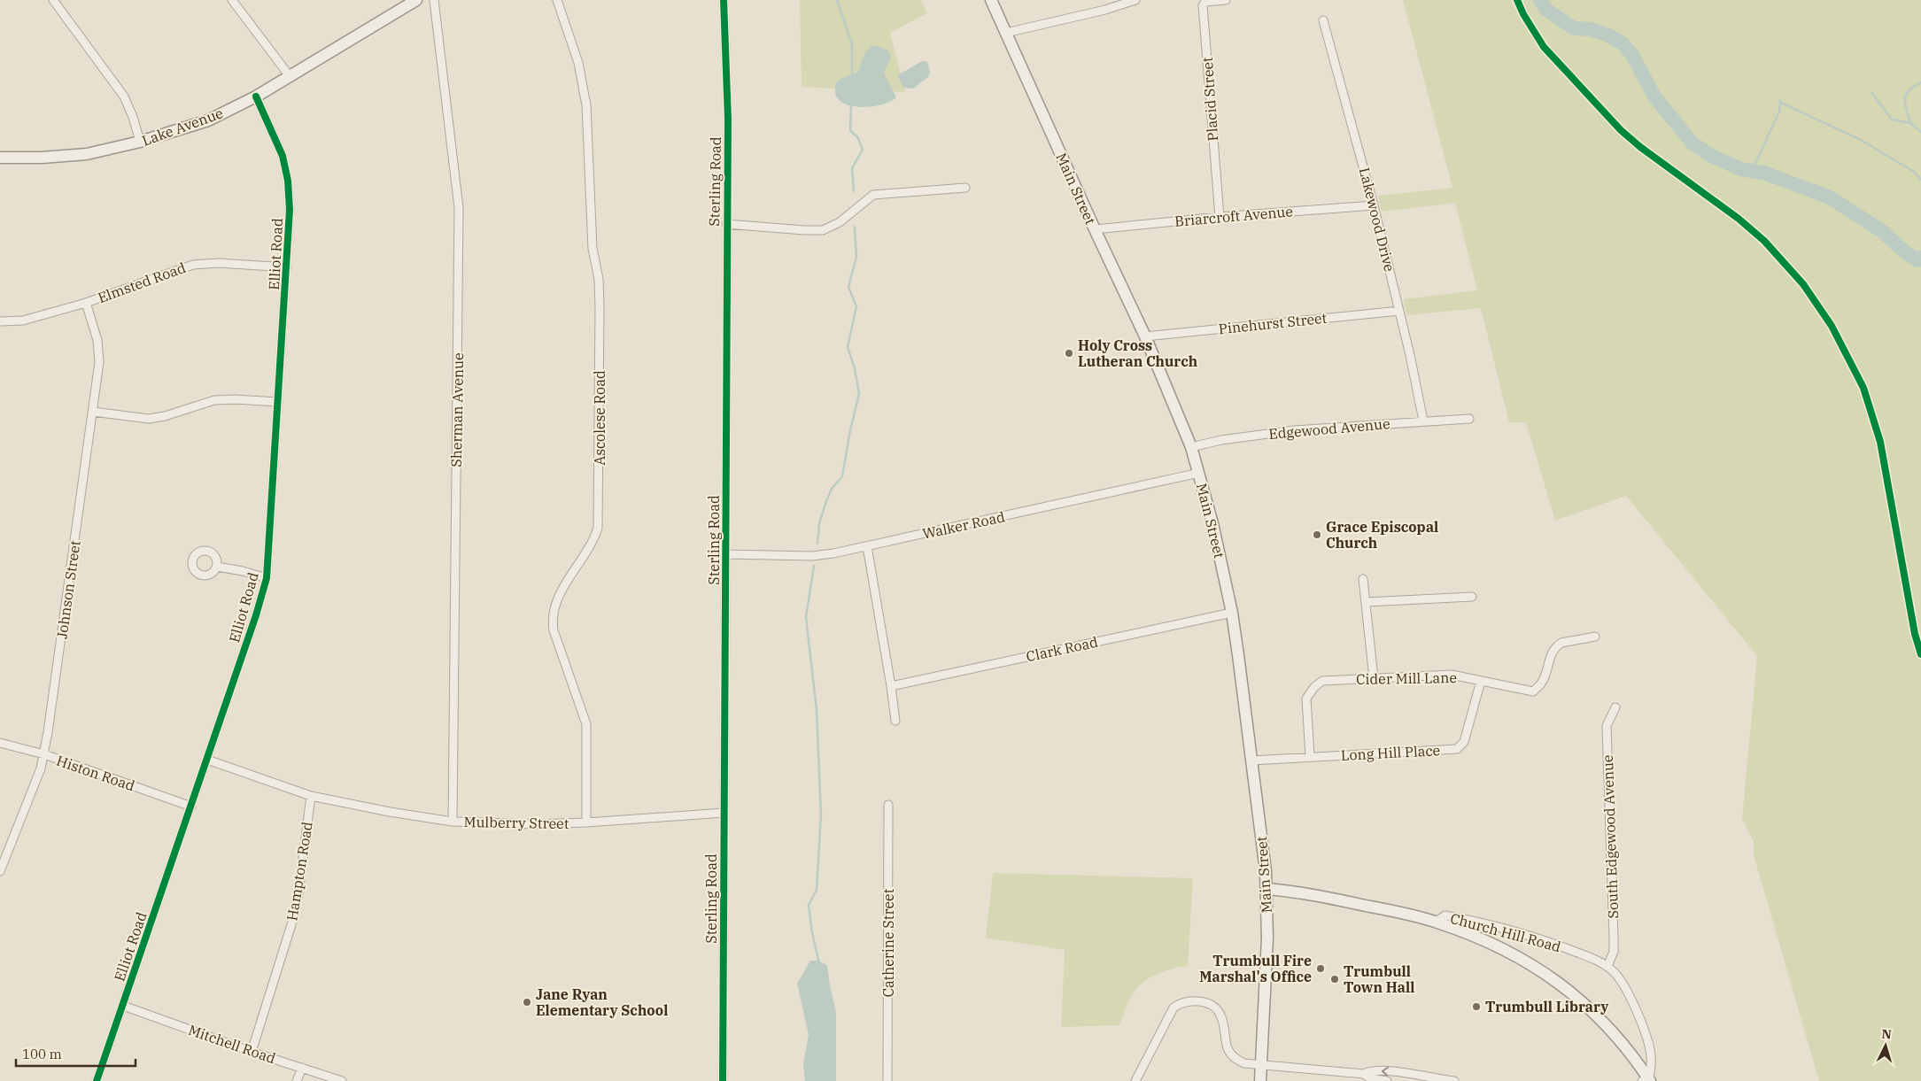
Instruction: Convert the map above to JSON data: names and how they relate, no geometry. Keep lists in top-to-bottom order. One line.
{"streets":{"main road":["Lake Avenue","Main Street","Church Hill Road"],"street":["Placid Street","Sterling Road","Briarcroft Avenue","Lakewood Drive","Elliot Road","Elmsted Road","Pinehurst Street","Sherman Avenue","Ascolese Road","Edgewood Avenue","Walker Road","Johnson Street","Clark Road","Cider Mill Lane","Long Hill Place","Histon Road","Mulberry Street","South Edgewood Avenue","Hampton Road","Catherine Street","Mitchell Road"]},"crossings":[["Placid Street","Briarcroft Avenue"],["Lake Avenue","Elliot Road"],["Sterling Road","Walker Road"],["Sterling Road","Mulberry Street"],["Main Street","Briarcroft Avenue"],["Main Street","Pinehurst Street"],["Main Street","Edgewood Avenue"],["Main Street","Walker Road"],["Main Street","Clark Road"],["Main Street","Long Hill Place"],["Main Street","Church Hill Road"],["Briarcroft Avenue","Lakewood Drive"],["Lakewood Drive","Pinehurst Street"],["Lakewood Drive","Edgewood Avenue"],["Elliot Road","Elmsted Road"],["Elliot Road","Histon Road"],["Elliot Road","Mitchell Road"],["Elmsted Road","Johnson Street"],["Sherman Avenue","Mulberry Street"],["Ascolese Road","Mulberry Street"],["Johnson Street","Histon Road"],["Cider Mill Lane","Long Hill Place"],["Mulberry Street","Hampton Road"],["South Edgewood Avenue","Church Hill Road"],["Hampton Road","Mitchell Road"]],"places":["Holy Cross Lutheran Church","Grace Episcopal Church","Trumbull Fire Marshal's Office","Trumbull Town Hall","Jane Ryan Elementary School","Trumbull Library"],"scale_bar":"100 m","north":"top"}
